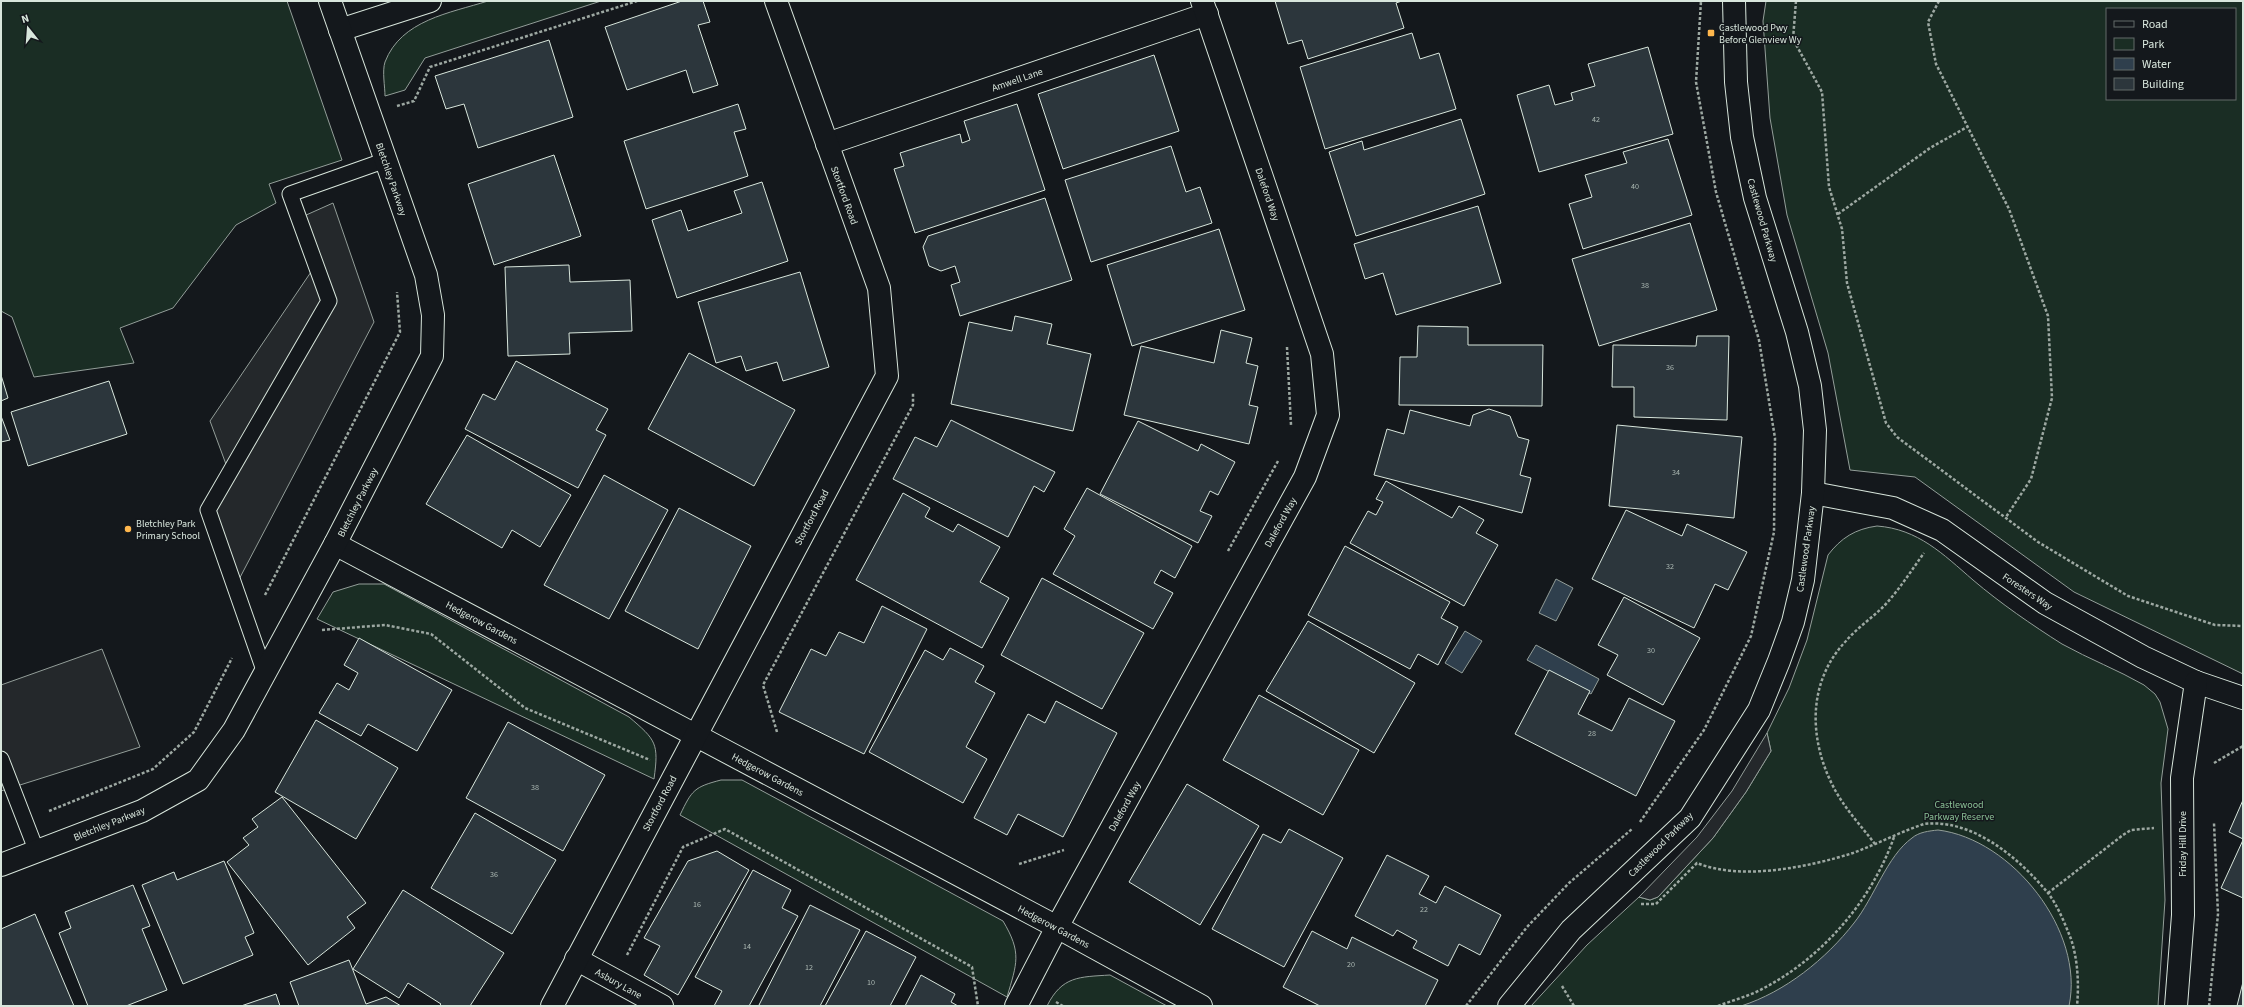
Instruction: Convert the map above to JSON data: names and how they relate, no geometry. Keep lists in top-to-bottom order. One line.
{"streets":{"street":["Amwell Lane","Bletchley Parkway","Daleford Way","Stortford Road","Castlewood Parkway","Foresters Way","Hedgerow Gardens","Friday Hill Drive","Asbury Lane"]},"crossings":[["Amwell Lane","Daleford Way"],["Amwell Lane","Stortford Road"],["Bletchley Parkway","Hedgerow Gardens"],["Daleford Way","Hedgerow Gardens"],["Stortford Road","Hedgerow Gardens"],["Stortford Road","Asbury Lane"],["Castlewood Parkway","Foresters Way"],["Foresters Way","Friday Hill Drive"]],"parks":["Castlewood Parkway Reserve"],"places":{"transit":["Castlewood Pwy Before Glenview Wy"],"other":["Bletchley Park Primary School"]},"house_numbers":["42","40","38","36","34","32","30","28","38","36","16","22","14","20","12","10"],"legend":["Road","Park","Water","Building"],"north":"top"}
